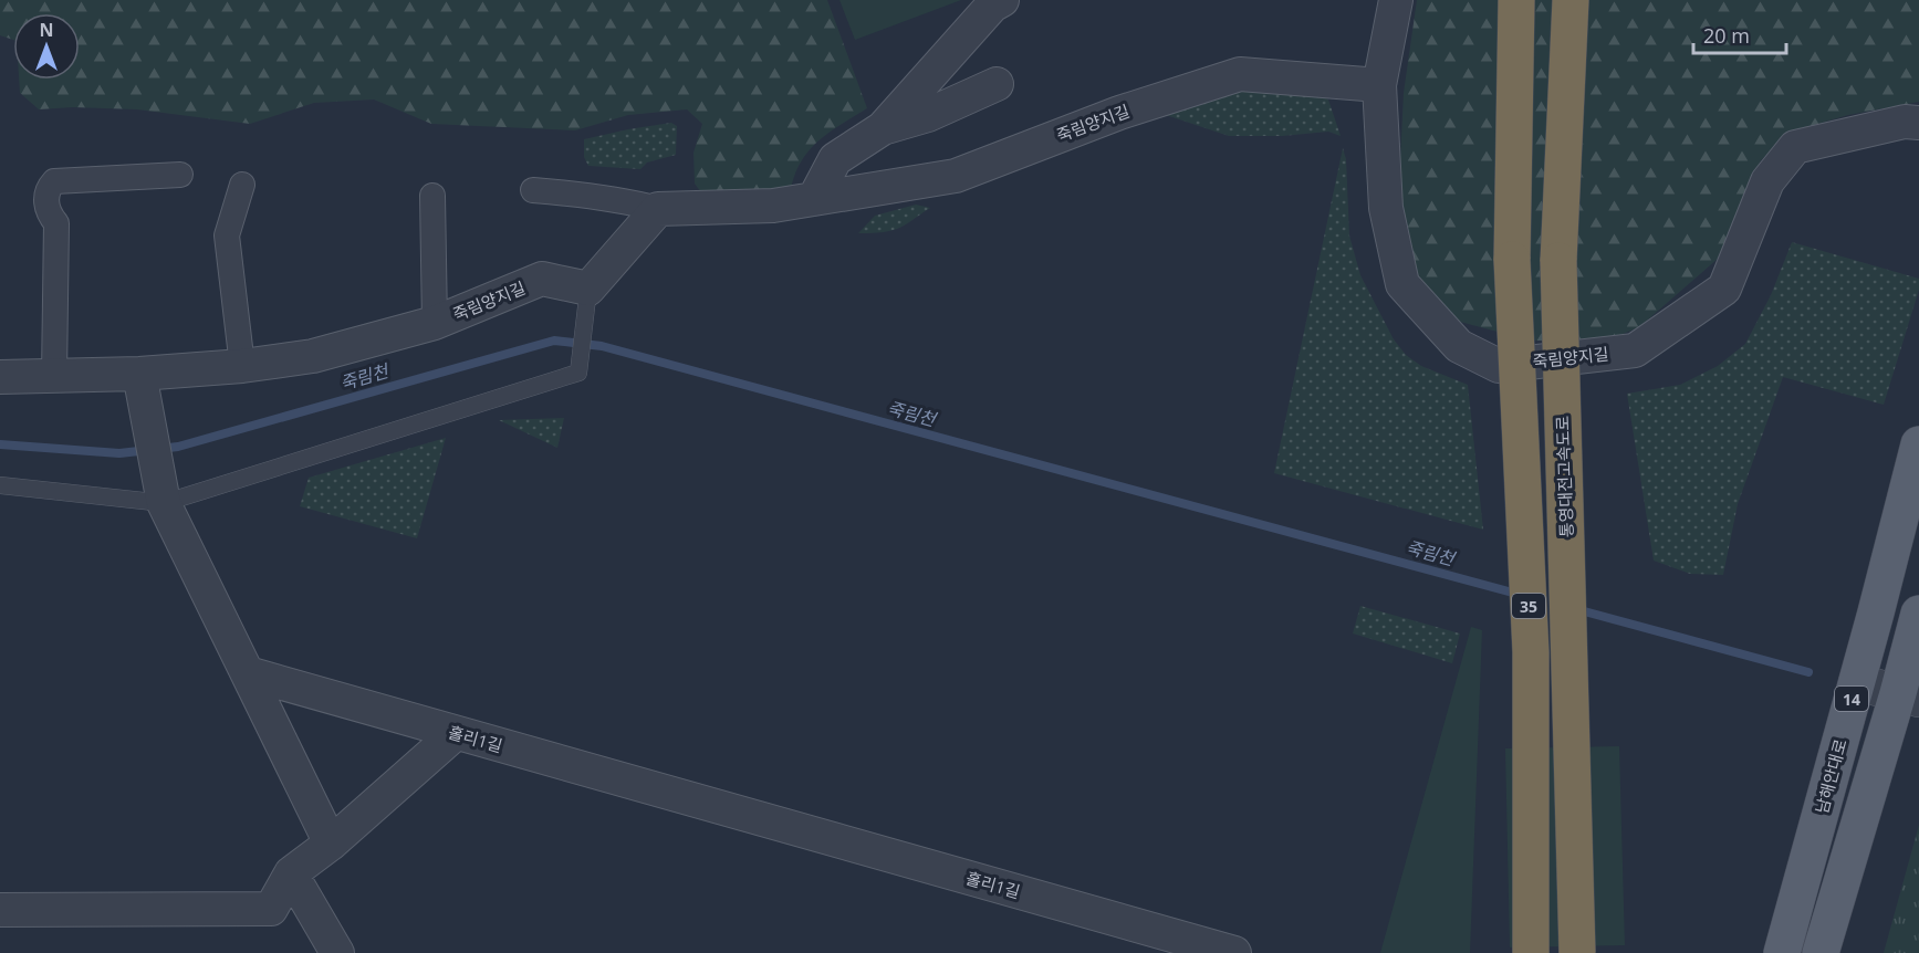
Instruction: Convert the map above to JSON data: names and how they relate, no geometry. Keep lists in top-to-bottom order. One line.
{"streets":{"highway":["통영대전고속도로","35"],"main road":["14","남해안대로"],"street":["죽림양지길","홀리1길"]},"water":["죽림천"],"scale_bar":"20 m","north":"top"}
